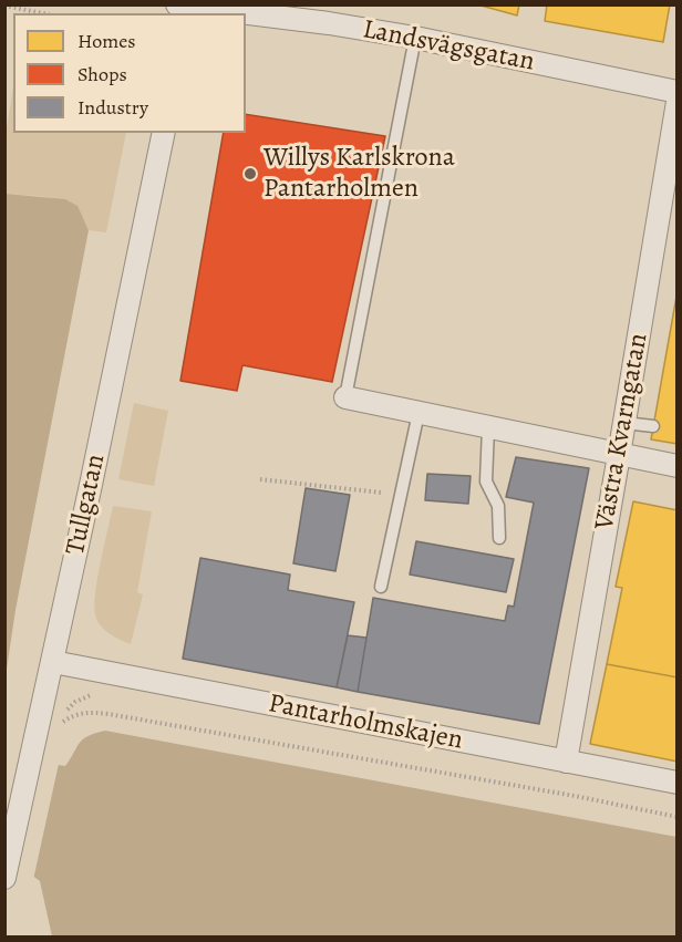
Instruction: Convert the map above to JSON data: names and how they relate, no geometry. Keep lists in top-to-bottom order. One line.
{"streets":{"street":["Landsvägsgatan","Västra Kvarngatan","Tullgatan","Pantarholmskajen"]},"crossings":[["Västra Kvarngatan","Pantarholmskajen"],["Tullgatan","Pantarholmskajen"]],"places":["Willys Karlskrona Pantarholmen"],"legend":["Homes","Shops","Industry"]}
